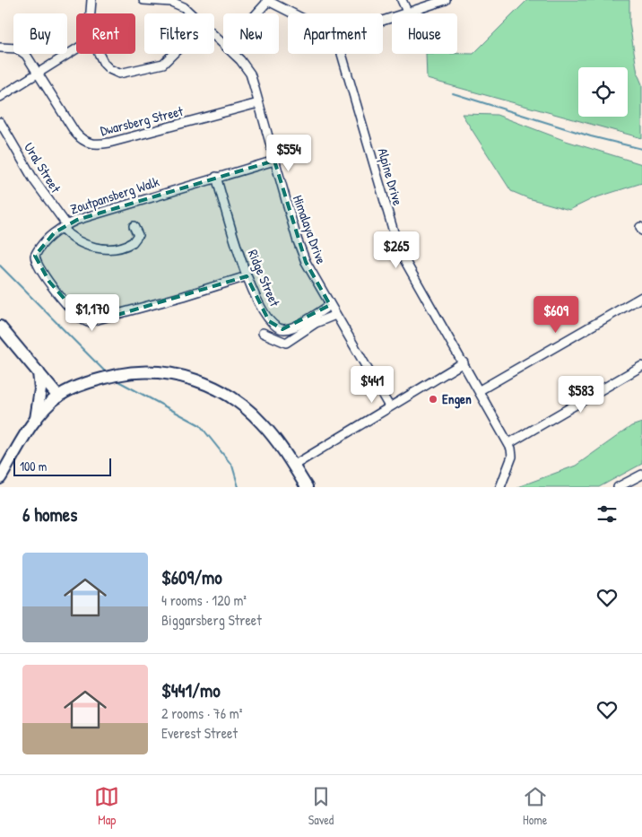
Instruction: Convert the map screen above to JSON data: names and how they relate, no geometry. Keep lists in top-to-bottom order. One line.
{"streets":{"street":["Dwarsberg Street","Ural Street","Alpine Drive","Zoutpansberg Walk","Himalaya Drive","Ridge Street"]},"crossings":[["Dwarsberg Street","Himalaya Drive"],["Ural Street","Zoutpansberg Walk"],["Zoutpansberg Walk","Himalaya Drive"],["Zoutpansberg Walk","Ridge Street"],["Himalaya Drive","Ridge Street"]],"places":["Engen"],"scale_bar":"100 m","page":{"chip":["Buy","Rent","Filters","New","Apartment","House"],"price":["$554","$265","$1,170","$609","$441","$583"],"scale":"100 m","heading":"6 homes","list":[{"name":"$609/mo","note":"4 rooms · 120 m² · Biggarsberg Street"},{"name":"$441/mo","note":"2 rooms · 76 m² · Everest Street"}],"tabs":["Map","Saved","Home"]}}
